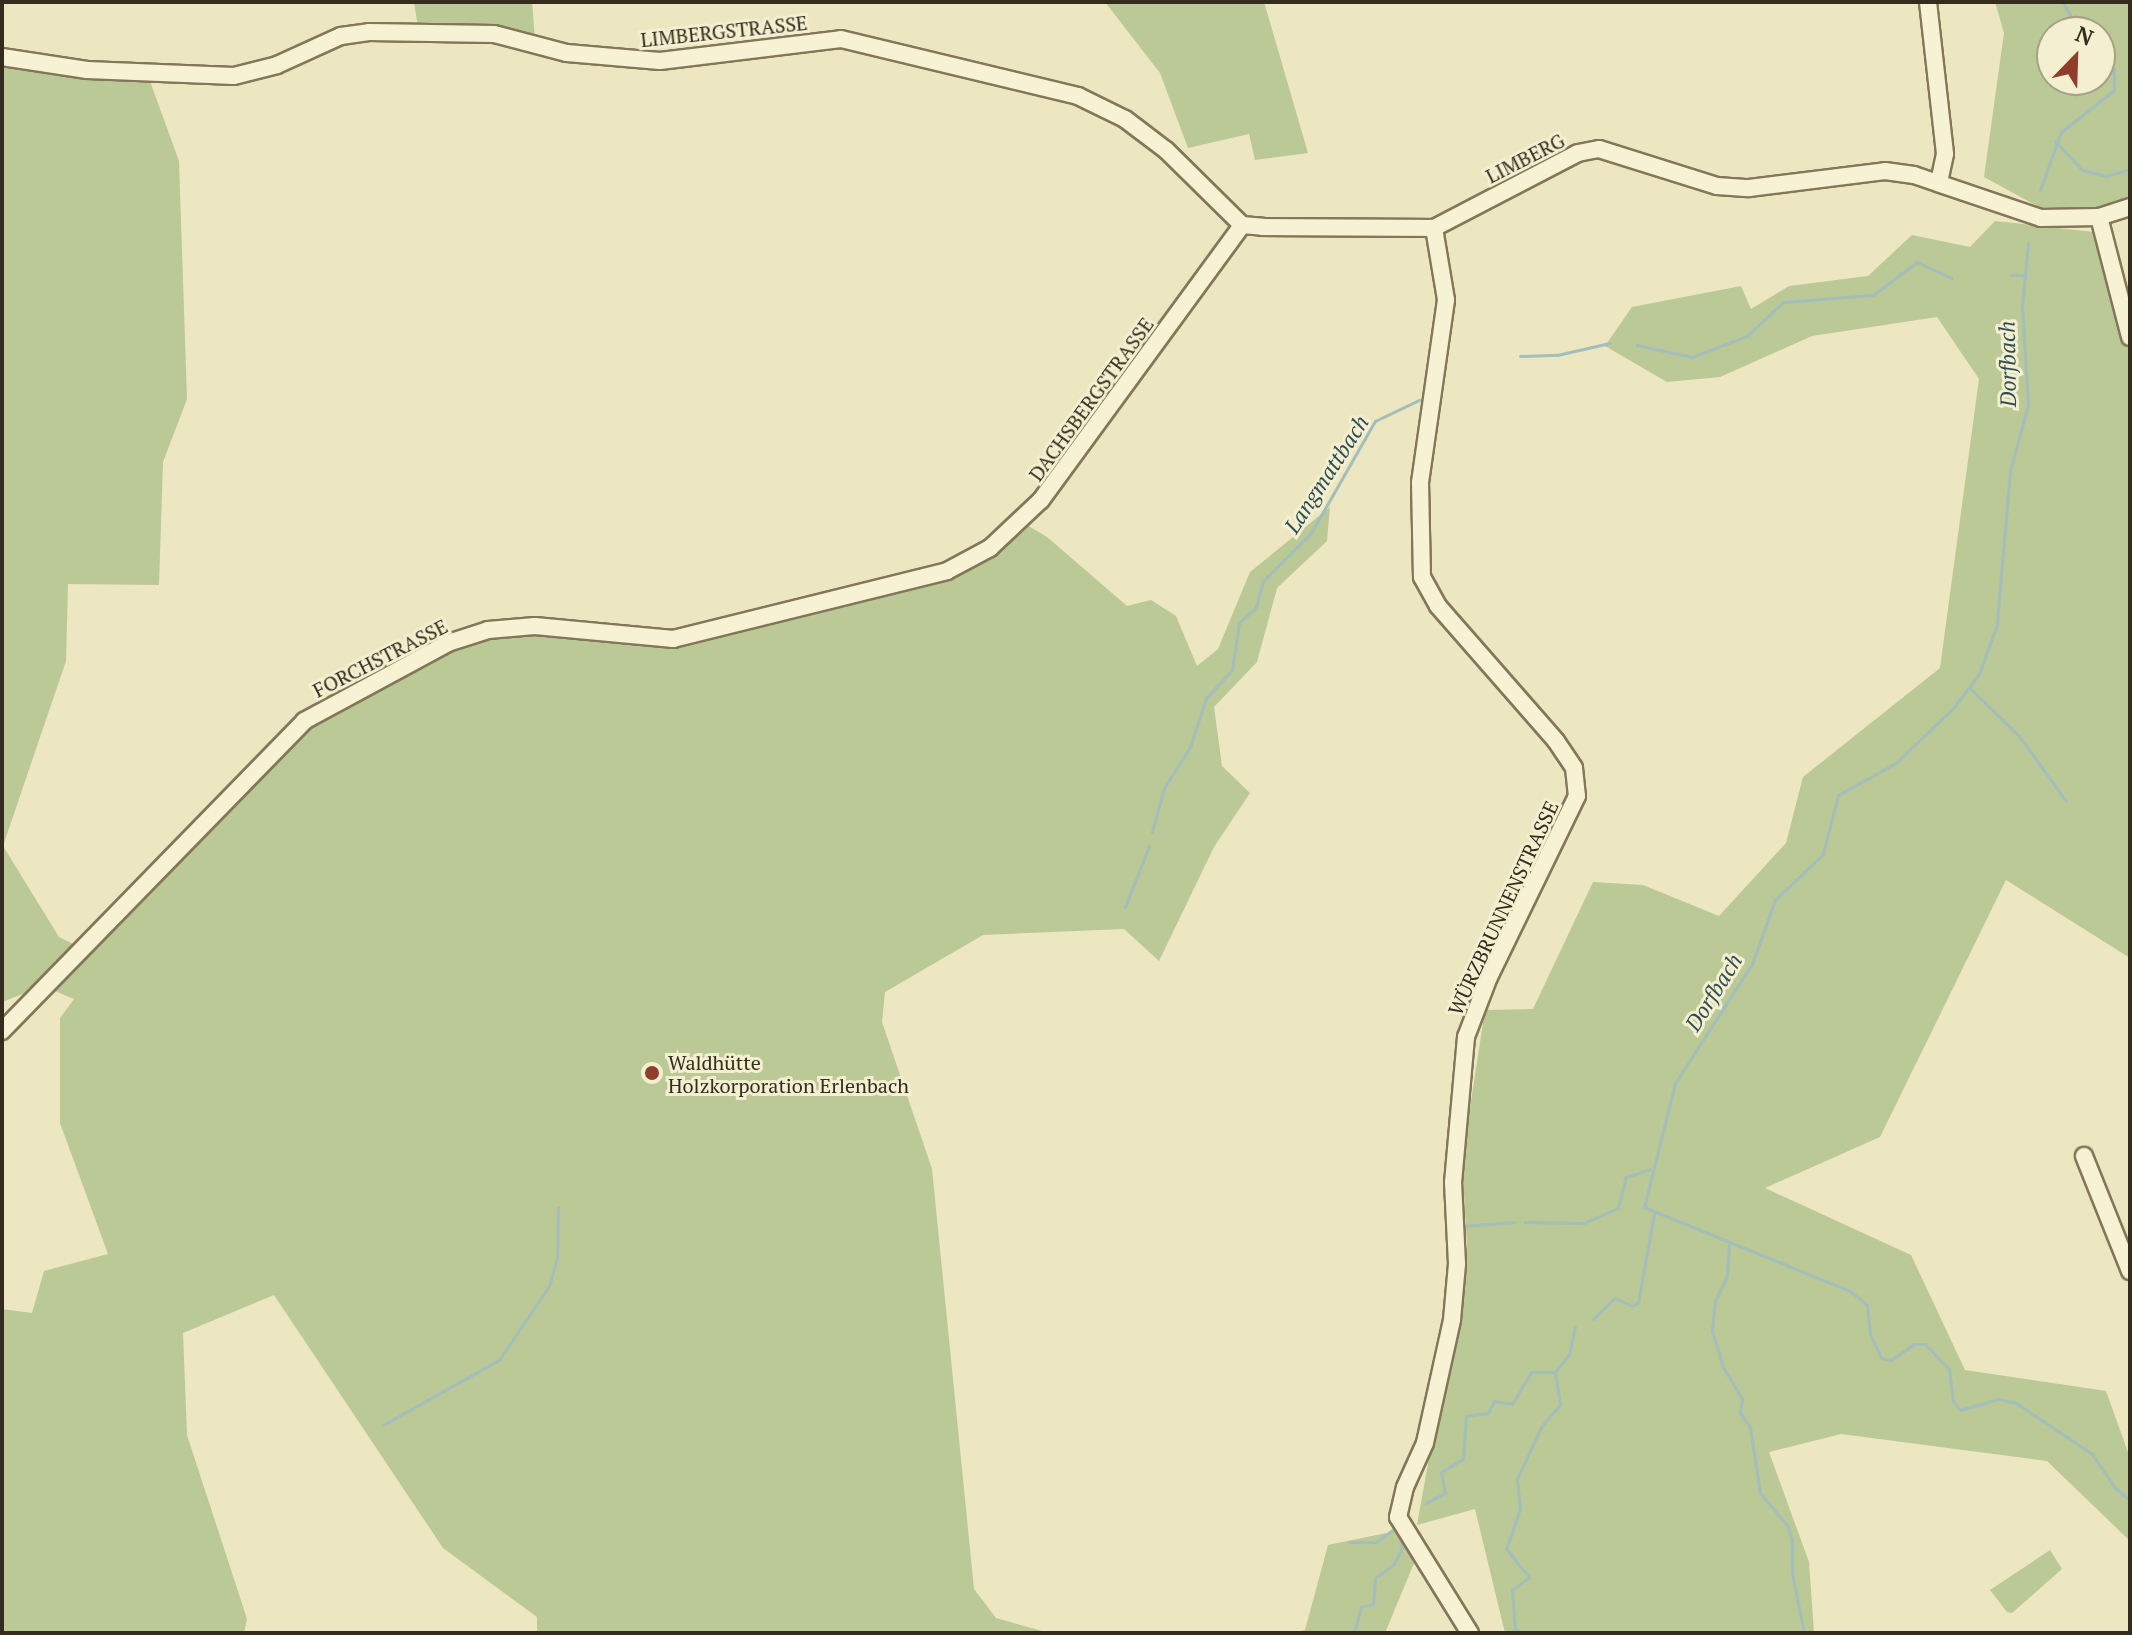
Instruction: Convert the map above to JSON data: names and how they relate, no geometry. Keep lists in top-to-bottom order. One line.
{"streets":{"street":["LIMBERGSTRASSE","LIMBERG","DACHSBERGSTRASSE","FORCHSTRASSE","WÜRZBRUNNENSTRASSE"]},"crossings":[["LIMBERGSTRASSE","LIMBERG"],["LIMBERGSTRASSE","DACHSBERGSTRASSE"],["LIMBERG","DACHSBERGSTRASSE"],["LIMBERG","WÜRZBRUNNENSTRASSE"],["DACHSBERGSTRASSE","FORCHSTRASSE"]],"water":["Dorfbach","Langmattbach"],"places":["Waldhütte Holzkorporation Erlenbach"],"north":"top right"}
